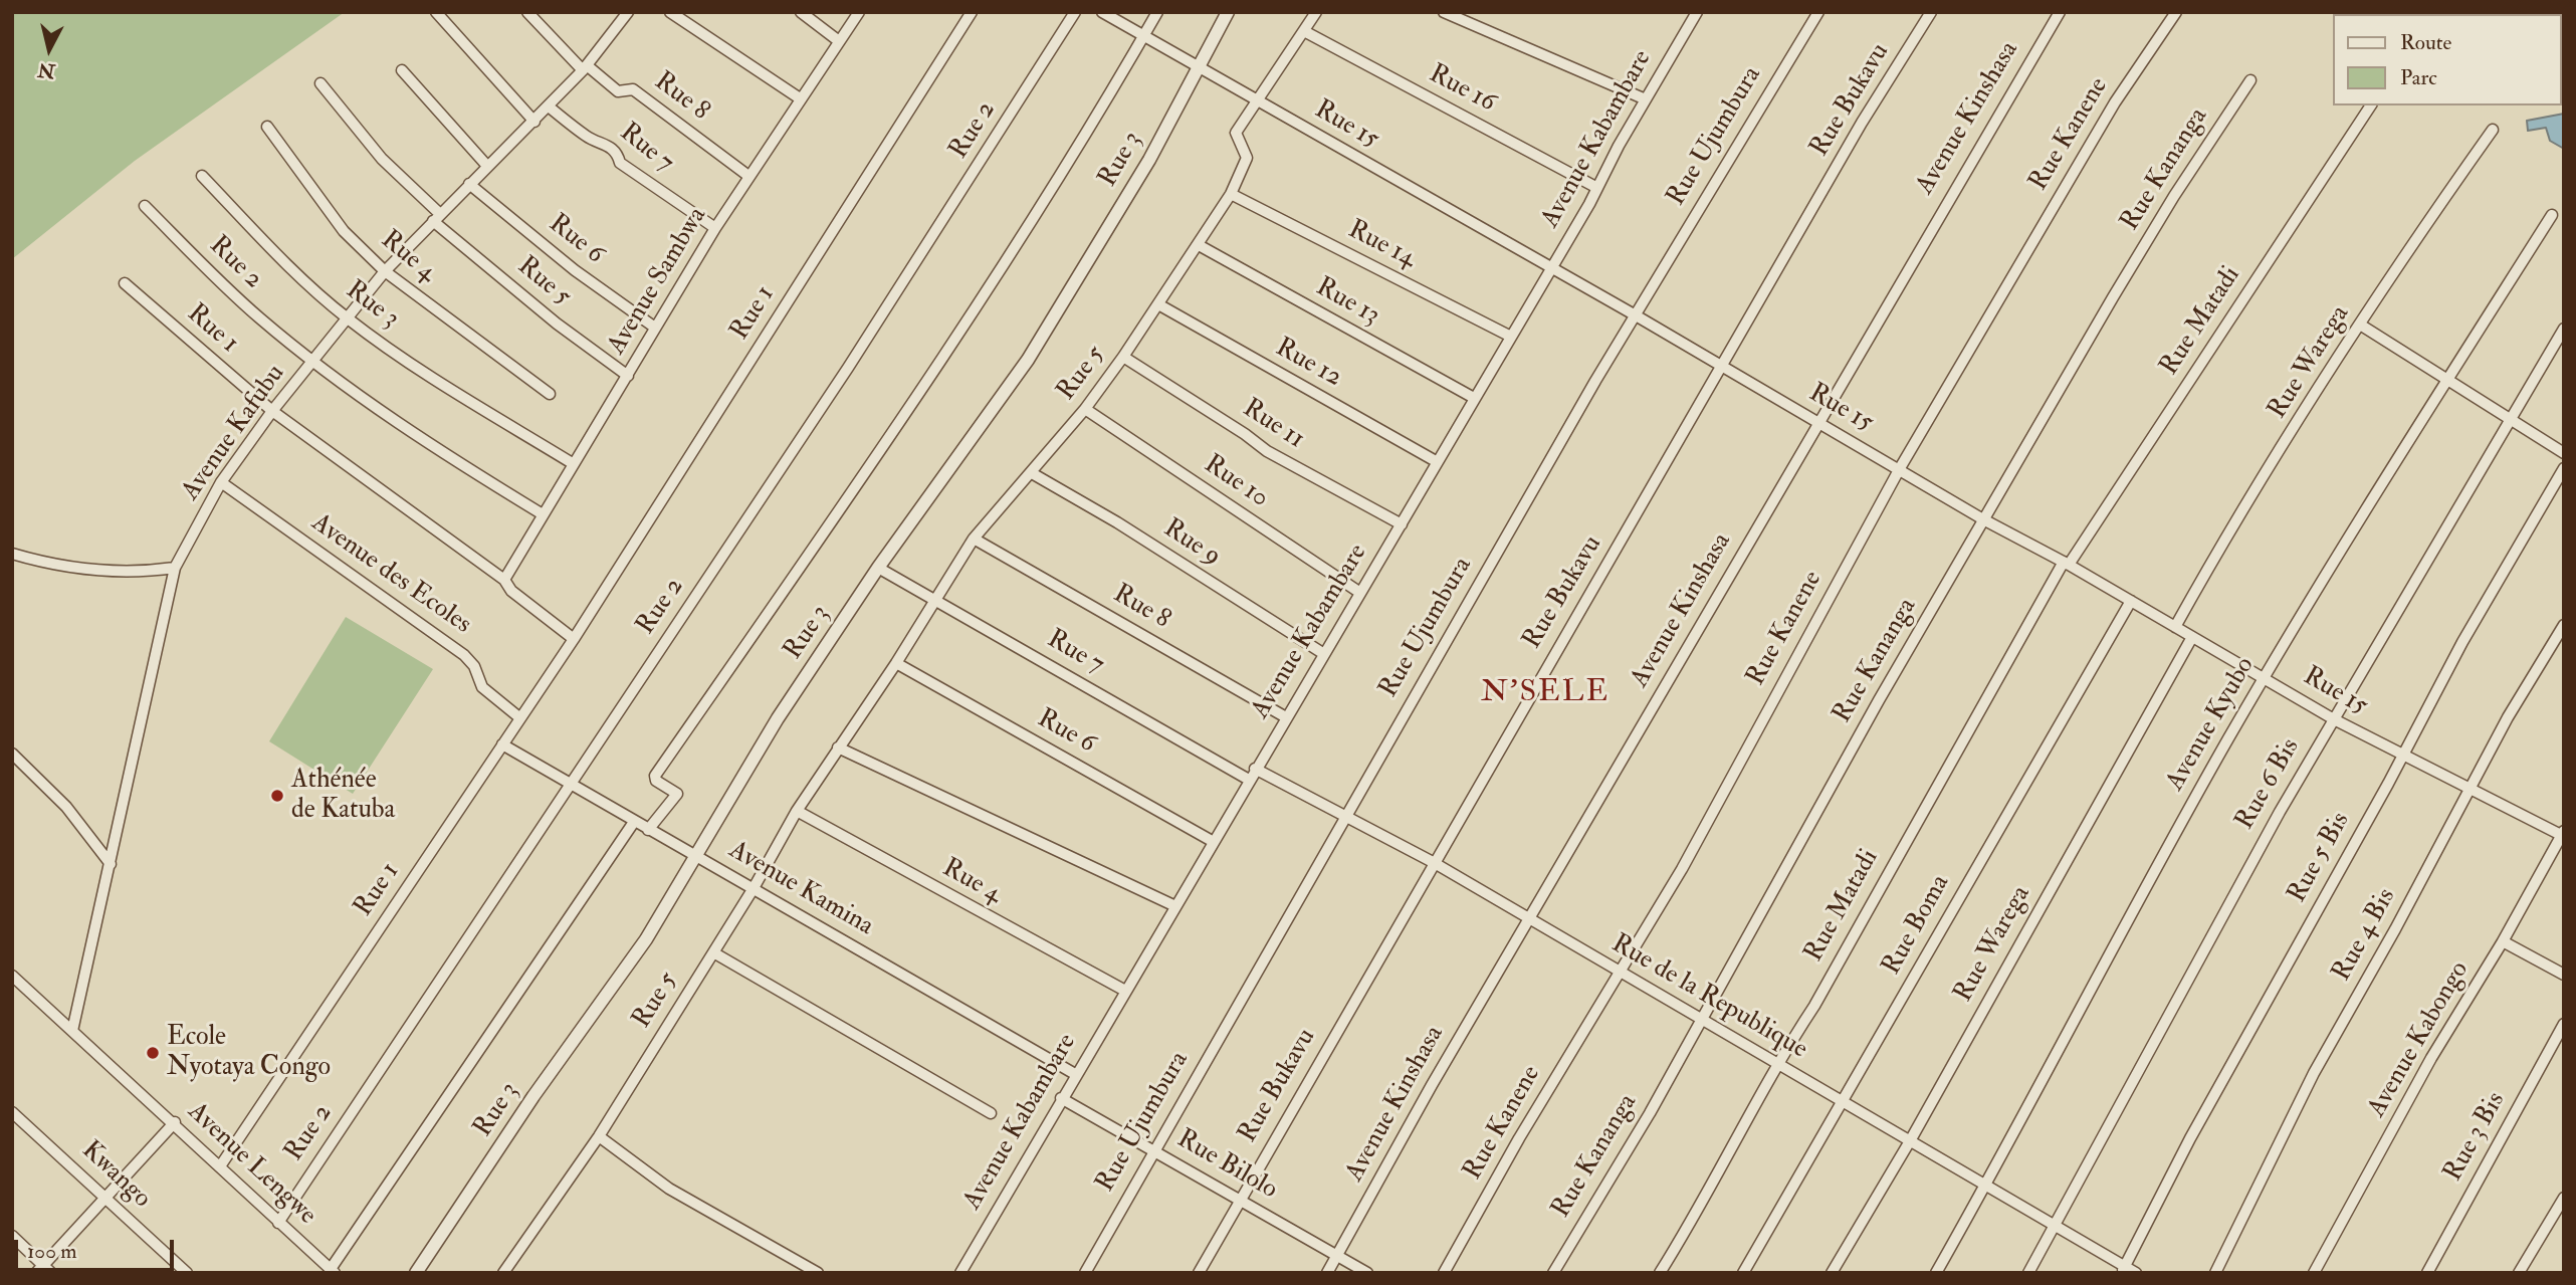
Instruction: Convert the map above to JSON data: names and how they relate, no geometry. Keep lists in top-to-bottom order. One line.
{"streets":{"street":["Rue 16","Rue 8","Rue Bukavu","Avenue Kinshasa","Rue 15","Rue 2","Rue Kanene","Rue Ujumbura","Avenue Kabambare","Rue 7","Rue 3","Rue Kananga","Rue 6","Rue 14","Rue 4","Avenue Sambwa","Rue 5","Rue 13","Rue 1","Rue Matadi","Rue Warega","Rue 12","Rue 11","Avenue Kafubu","Rue 10","Rue 9","Avenue des Ecoles","Avenue Kyubo","Rue 6 Bis","Rue 5 Bis","Avenue Kamina","Rue Boma","Rue 4 Bis","Rue de la Republique","Avenue Kabongo","Rue 3 Bis","Avenue Lengwe","Rue Bilolo","Kwango"]},"crossings":[["Rue 16","Avenue Kabambare"],["Rue 16","Rue 5"],["Rue 8","Avenue Kabambare"],["Rue 8","Avenue Sambwa"],["Rue 8","Rue 5"],["Rue 8","Avenue Kafubu"],["Rue Bukavu","Rue 15"],["Rue Bukavu","Rue de la Republique"],["Rue Bukavu","Rue Bilolo"],["Avenue Kinshasa","Rue 15"],["Avenue Kinshasa","Rue de la Republique"],["Avenue Kinshasa","Rue Bilolo"],["Rue 15","Rue Kanene"],["Rue 15","Rue Ujumbura"],["Rue 15","Avenue Kabambare"],["Rue 15","Rue 3"],["Rue 15","Rue Kananga"],["Rue 15","Rue 5"],["Rue 15","Rue Matadi"],["Rue 15","Rue Warega"],["Rue 15","Avenue Kyubo"],["Rue 15","Rue 6 Bis"],["Rue 15","Rue 5 Bis"],["Rue 15","Rue Boma"],["Rue 15","Rue 4 Bis"],["Rue 15","Avenue Kabongo"],["Rue 2","Avenue Sambwa"],["Rue 2","Avenue Kafubu"],["Rue 2","Avenue Kamina"],["Rue 2","Avenue Lengwe"],["Rue Kanene","Rue de la Republique"],["Rue Ujumbura","Rue de la Republique"],["Rue Ujumbura","Rue Bilolo"],["Avenue Kabambare","Rue 7"],["Avenue Kabambare","Rue 6"],["Avenue Kabambare","Rue 14"],["Avenue Kabambare","Rue 4"],["Avenue Kabambare","Rue 13"],["Avenue Kabambare","Rue 12"],["Avenue Kabambare","Rue 11"],["Avenue Kabambare","Rue 10"],["Avenue Kabambare","Rue 9"],["Avenue Kabambare","Avenue Kamina"],["Avenue Kabambare","Rue de la Republique"],["Avenue Kabambare","Rue Bilolo"],["Rue 7","Rue 3"],["Rue 7","Avenue Sambwa"],["Rue 7","Rue 5"],["Rue 7","Avenue Kafubu"],["Rue 3","Avenue Sambwa"],["Rue 3","Avenue Kafubu"],["Rue 3","Avenue Kamina"],["Rue Kananga","Rue de la Republique"],["Rue 6","Avenue Sambwa"],["Rue 6","Rue 5"],["Rue 6","Avenue Kafubu"],["Rue 14","Rue 5"],["Rue 4","Rue 5"],["Rue 4","Avenue Kafubu"],["Avenue Sambwa","Rue 5"],["Avenue Sambwa","Rue 1"],["Rue 5","Rue 13"],["Rue 5","Rue 12"],["Rue 5","Rue 11"],["Rue 5","Avenue Kafubu"],["Rue 5","Rue 10"],["Rue 5","Rue 9"],["Rue 5","Avenue Kamina"],["Rue 1","Avenue Kafubu"],["Rue 1","Avenue des Ecoles"],["Rue 1","Avenue Kamina"],["Rue 1","Avenue Lengwe"],["Rue Matadi","Rue de la Republique"],["Rue Warega","Rue de la Republique"],["Avenue Kafubu","Avenue des Ecoles"],["Avenue Kafubu","Avenue Lengwe"],["Avenue Kyubo","Rue de la Republique"],["Rue 6 Bis","Rue de la Republique"],["Rue 5 Bis","Rue de la Republique"],["Rue Boma","Rue de la Republique"]],"districts":["N'SELE"],"places":["Athénée de Katuba","Ecole Nyotaya Congo"],"legend":["Route","Parc"],"scale_bar":"100 m","north":"bottom"}
